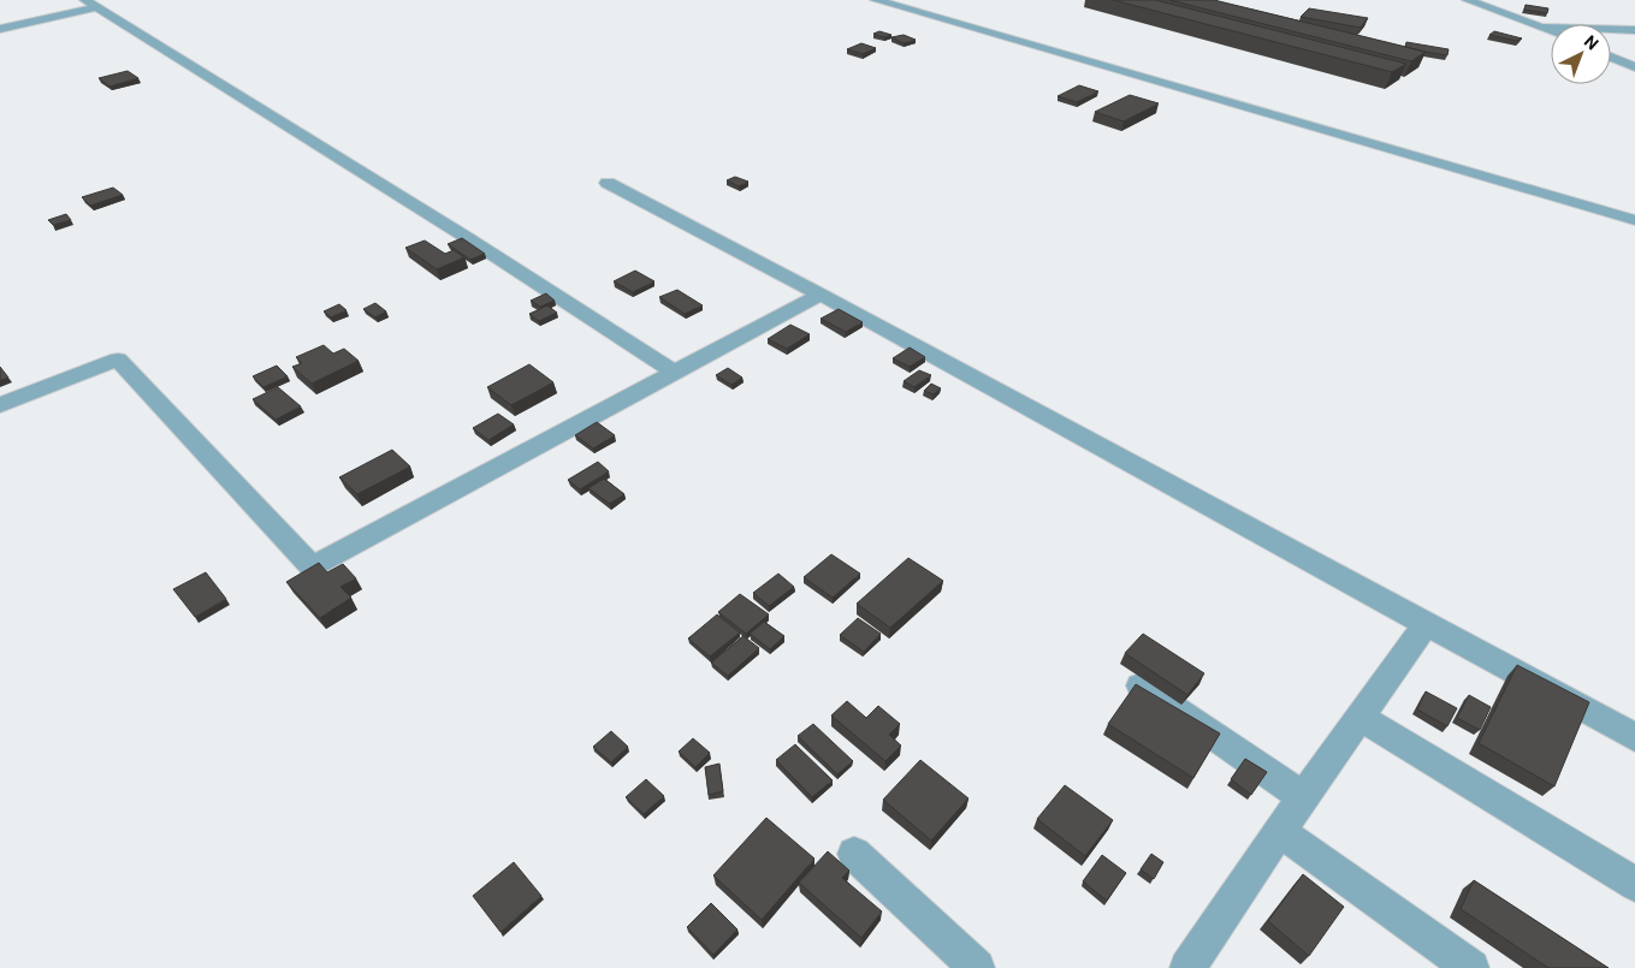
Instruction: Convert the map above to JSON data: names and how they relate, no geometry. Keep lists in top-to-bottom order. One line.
{"north":"top right"}
